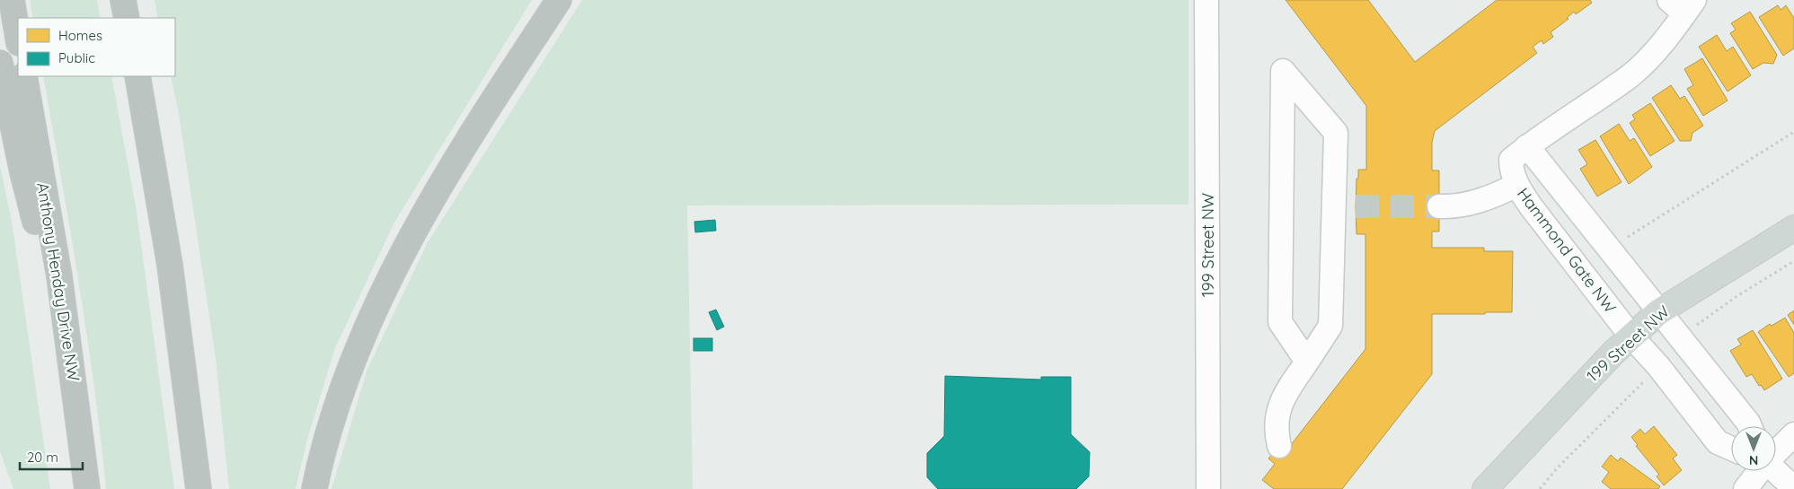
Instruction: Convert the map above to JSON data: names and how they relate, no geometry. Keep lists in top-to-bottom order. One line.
{"streets":{"highway":["Anthony Henday Drive NW"],"main road":["199 Street NW"],"street":["Hammond Gate NW"]},"crossings":[["199 Street NW","Hammond Gate NW"]],"legend":["Homes","Public"],"scale_bar":"20 m","north":"bottom"}
